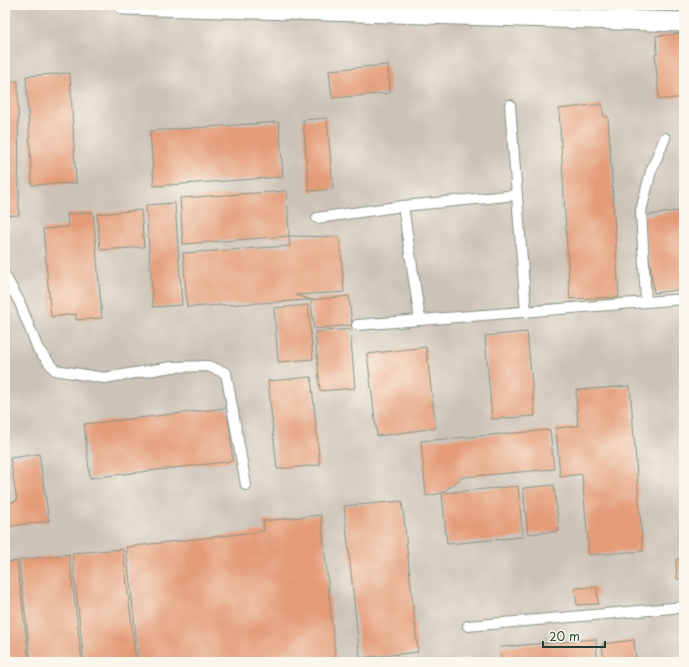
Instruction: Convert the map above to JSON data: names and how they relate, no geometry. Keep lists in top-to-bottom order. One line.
{"scale_bar":"20 m"}
